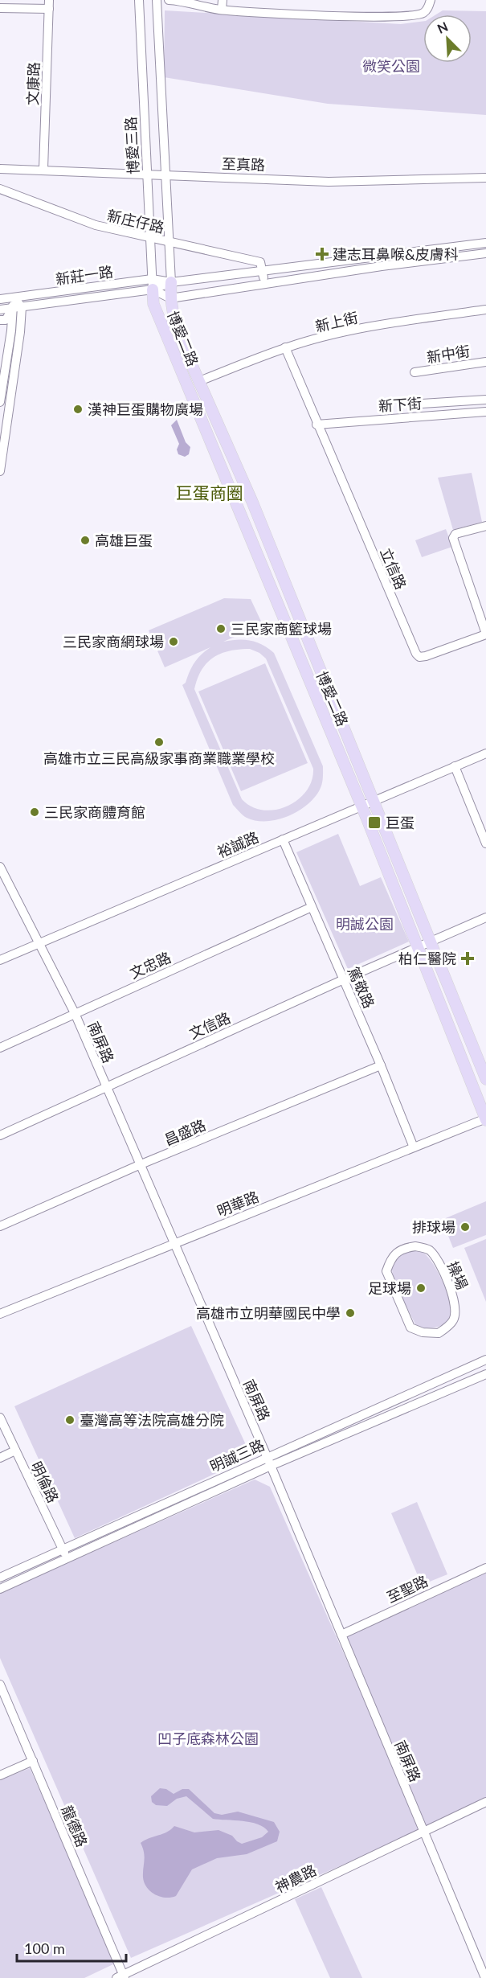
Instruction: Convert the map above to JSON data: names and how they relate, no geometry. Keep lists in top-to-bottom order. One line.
{"streets":{"main road":["博愛二路"],"street":["文康路","博愛三路","至真路","新庄仔路","新莊一路","新上街","新中街","新下街","立信路","裕誠路","文忠路","篤敬路","文信路","南屏路","昌盛路","明華路","操場","明誠三路","明倫路","至聖路","龍德路","神農路"]},"crossings":[["文康路","至真路"],["博愛三路","至真路"],["博愛三路","新庄仔路"],["博愛三路","新莊一路"],["博愛三路","博愛二路"],["新莊一路","博愛二路"],["新上街","博愛二路"],["博愛二路","裕誠路"],["博愛二路","文信路"],["博愛二路","明華路"],["新下街","立信路"],["裕誠路","篤敬路"],["裕誠路","南屏路"],["文忠路","篤敬路"],["文忠路","南屏路"],["篤敬路","文信路"],["篤敬路","昌盛路"],["篤敬路","明華路"],["文信路","南屏路"],["南屏路","昌盛路"],["南屏路","明華路"],["南屏路","明誠三路"],["南屏路","至聖路"],["南屏路","神農路"],["明誠三路","明倫路"],["龍德路","神農路"]],"districts":["巨蛋商圈"],"parks":["微笑公園","明誠公園","凹子底森林公園"],"places":{"health":["建志耳鼻喉&皮膚科","柏仁醫院"],"other":["漢神巨蛋購物廣場","高雄巨蛋","三民家商籃球場","三民家商網球場","高雄市立三民高級家事商業職業學校","三民家商體育館","排球場","足球場","高雄市立明華國民中學","臺灣高等法院高雄分院"],"transit":["巨蛋"]},"scale_bar":"100 m","north":"top left"}
